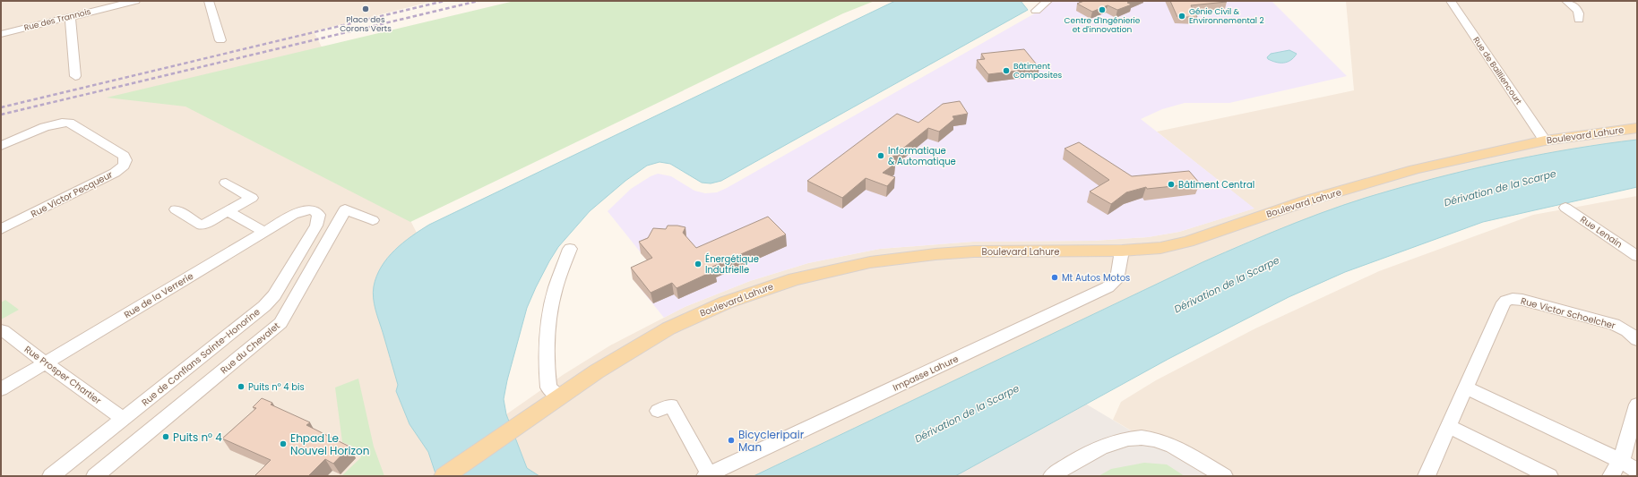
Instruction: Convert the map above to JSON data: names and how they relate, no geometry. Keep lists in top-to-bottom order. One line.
{"streets":{"main road":["Boulevard Lahure"],"street":["Rue des Trannois","Rue de Bailliencourt","Rue Victor Pecqueur","Rue Lenain","Rue de la Verrerie","Rue Victor Schoelcher","Rue du Chevalet","Rue de Conflans Sainte-Honorine","Impasse Lahure","Rue Prosper Chartier"]},"crossings":[["Rue de Bailliencourt","Boulevard Lahure"],["Boulevard Lahure","Impasse Lahure"],["Rue de la Verrerie","Rue de Conflans Sainte-Honorine"],["Rue de la Verrerie","Rue Prosper Chartier"],["Rue de Conflans Sainte-Honorine","Rue Prosper Chartier"]],"water":["Dérivation de la Scarpe"],"places":["Place des Corons Verts","Centre d'Ingénierie et d'innovation","Génie Civil & Environnemental 2","Bâtiment Composites","Informatique & Automatique","Bâtiment Central","Énergétique Indutrielle","Mt Autos Motos","Puits n° 4 bis","Puits n° 4","Bicycleripair Man","Ehpad Le Nouvel Horizon"]}
